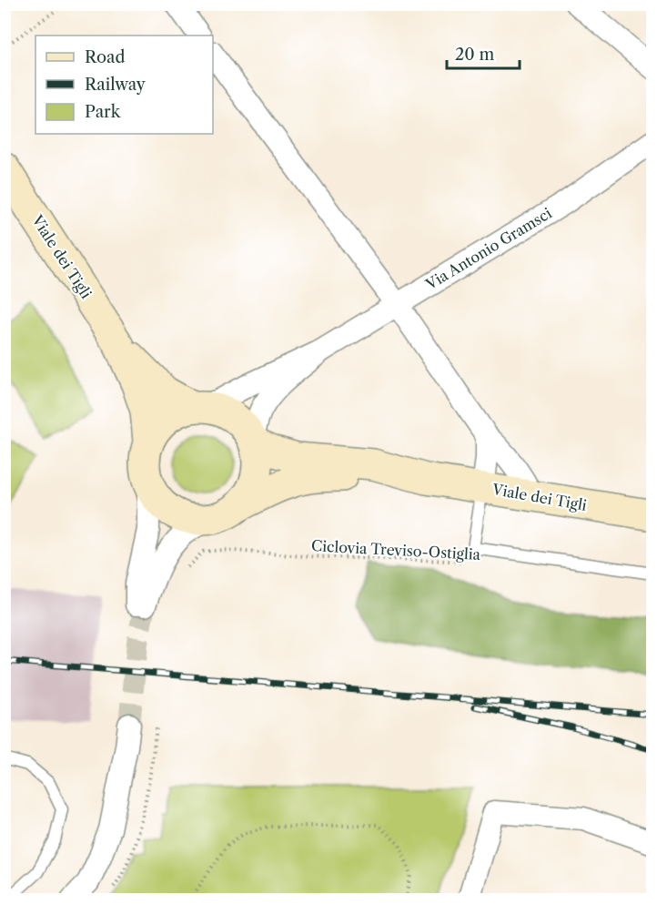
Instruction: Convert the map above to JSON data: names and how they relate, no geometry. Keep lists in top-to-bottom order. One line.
{"streets":{"street":["Via Antonio Gramsci","Viale dei Tigli"],"path":["Ciclovia Treviso-Ostiglia"]},"crossings":[["Via Antonio Gramsci","Viale dei Tigli"]],"legend":["Road","Railway","Park"],"scale_bar":"20 m"}
